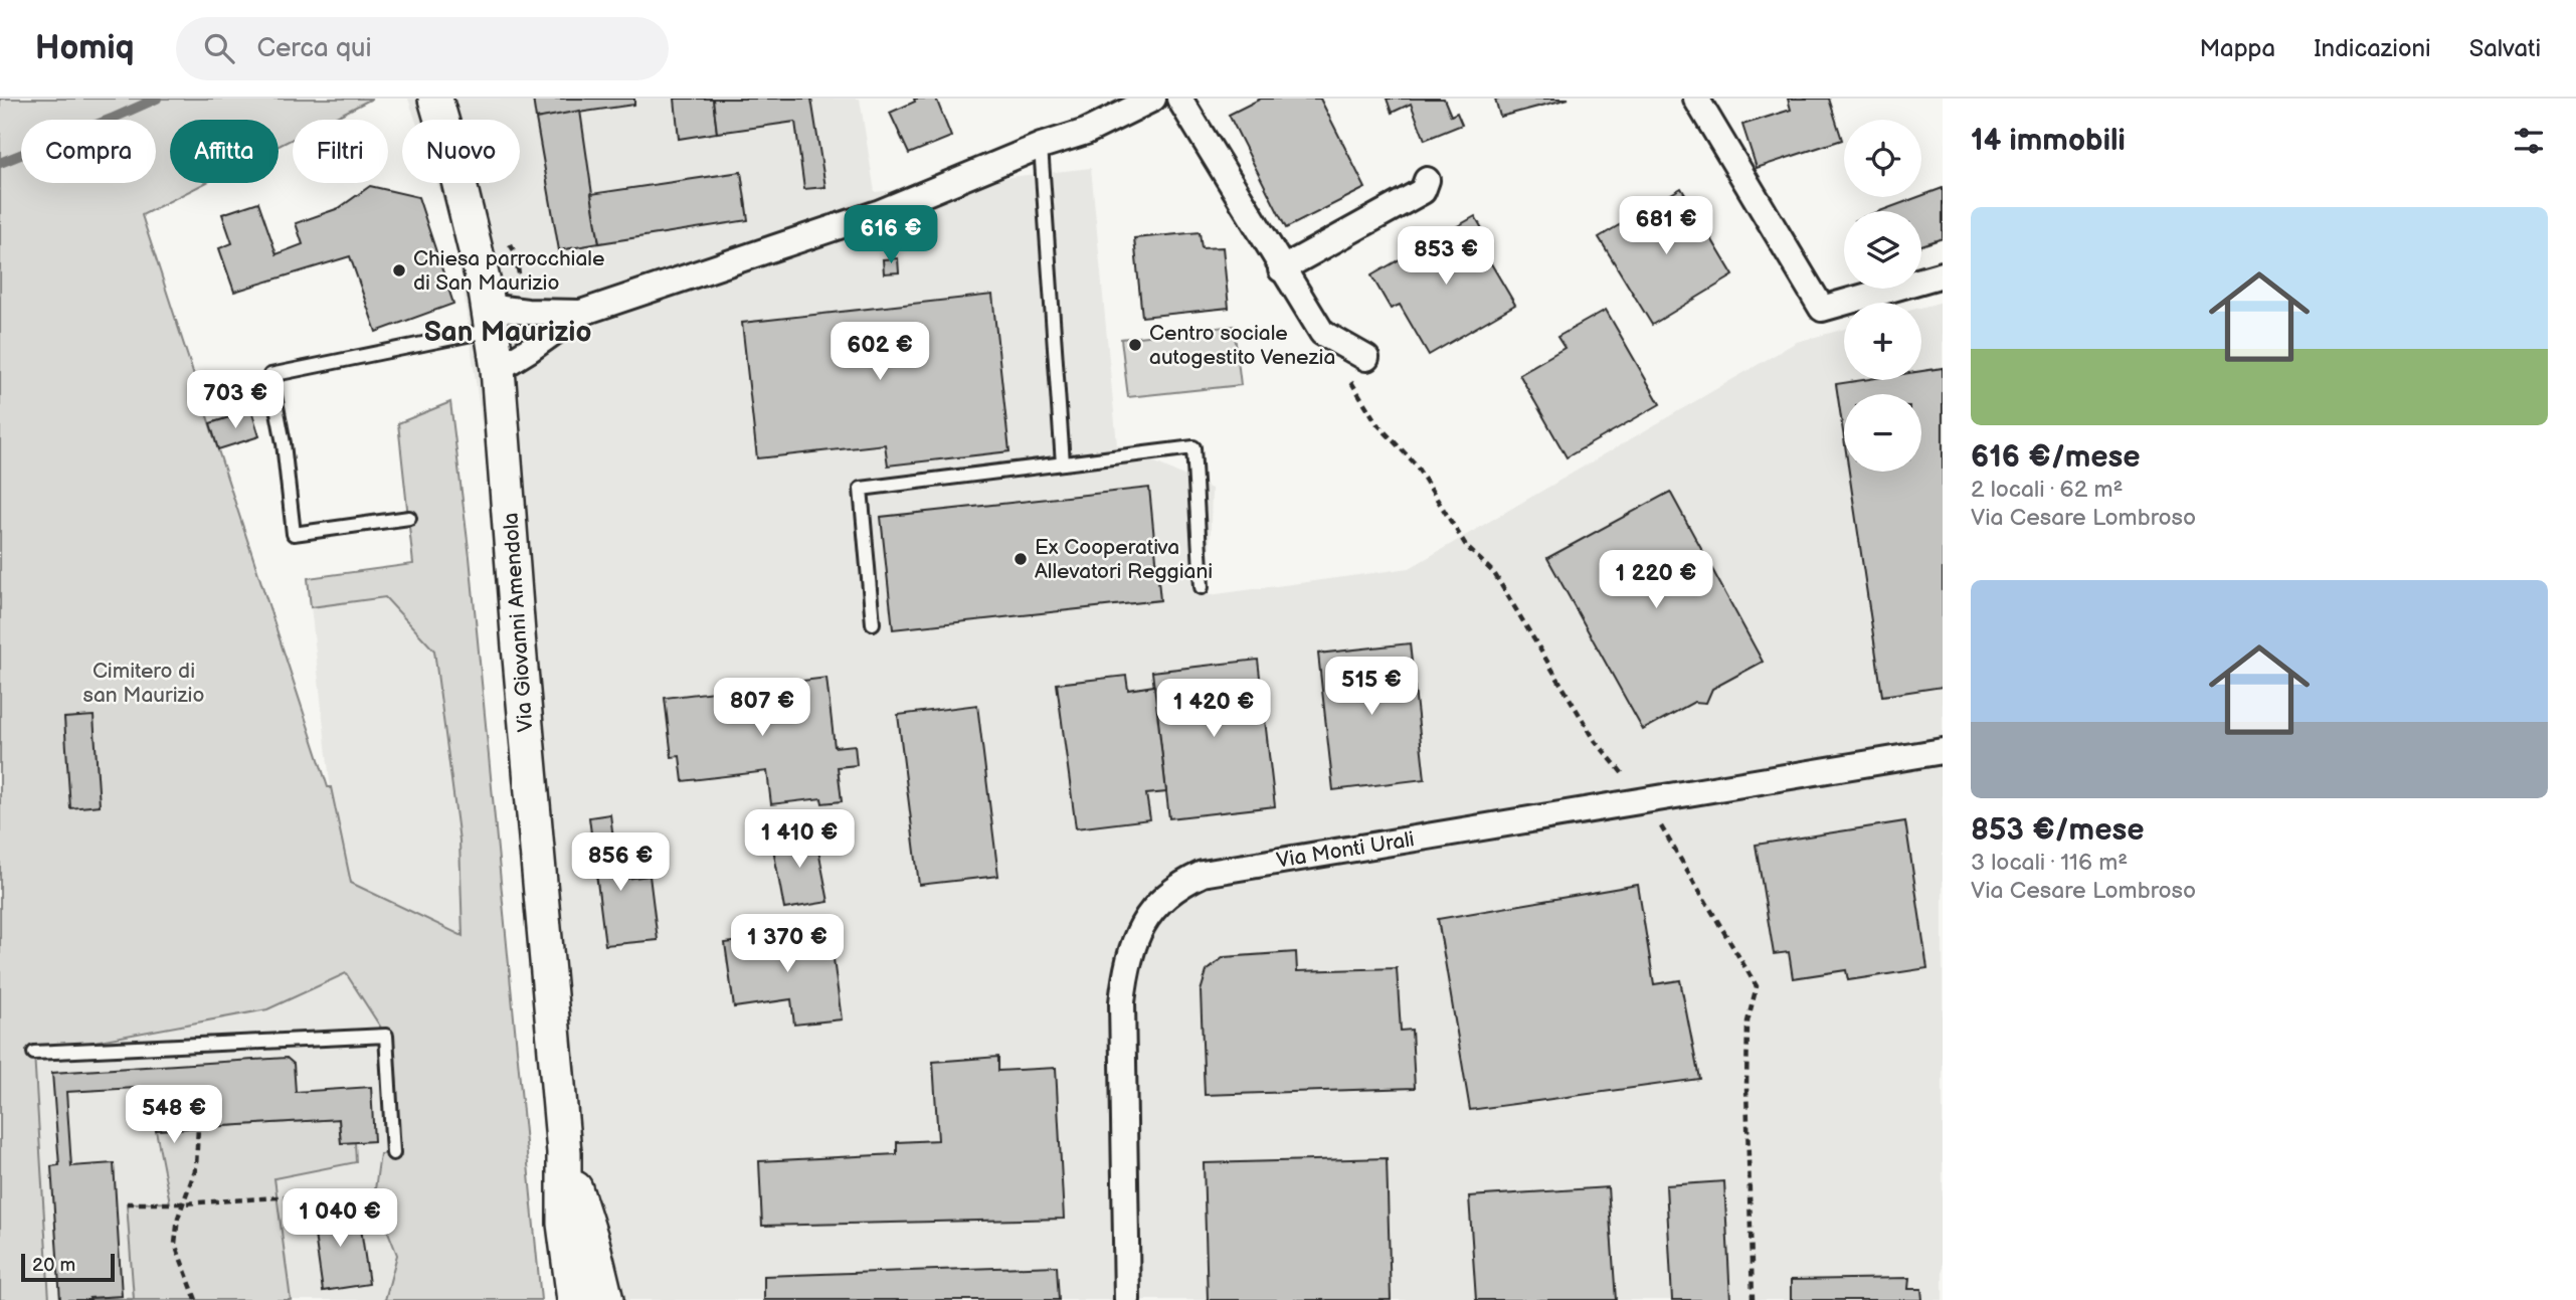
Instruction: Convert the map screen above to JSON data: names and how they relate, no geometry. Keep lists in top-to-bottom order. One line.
{"streets":{"main road":["Via Giovanni Amendola"],"street":["Via Monti Urali"]},"districts":["San Maurizio"],"parks":["Cimitero di san Maurizio"],"places":["Chiesa parrocchiale di San Maurizio","Centro sociale autogestito Venezia","Ex Cooperativa Allevatori Reggiani"],"scale_bar":"20 m","page":{"header":"Homiq","search":"Cerca qui","nav":["Mappa","Indicazioni","Salvati"],"heading":"14 immobili","map_buttons":["+","−"],"chip":["Compra","Affitta","Filtri","Nuovo"],"list":[{"name":"616 €/mese","note":"2 locali · 62 m² · Via Cesare Lombroso"},{"name":"853 €/mese","note":"3 locali · 116 m² · Via Cesare Lombroso"}],"price":["681 €","616 €","853 €","602 €","703 €","1 220 €","515 €","807 €","1 420 €","1 410 €","856 €","1 370 €","548 €","1 040 €"],"scale":"20 m"}}
